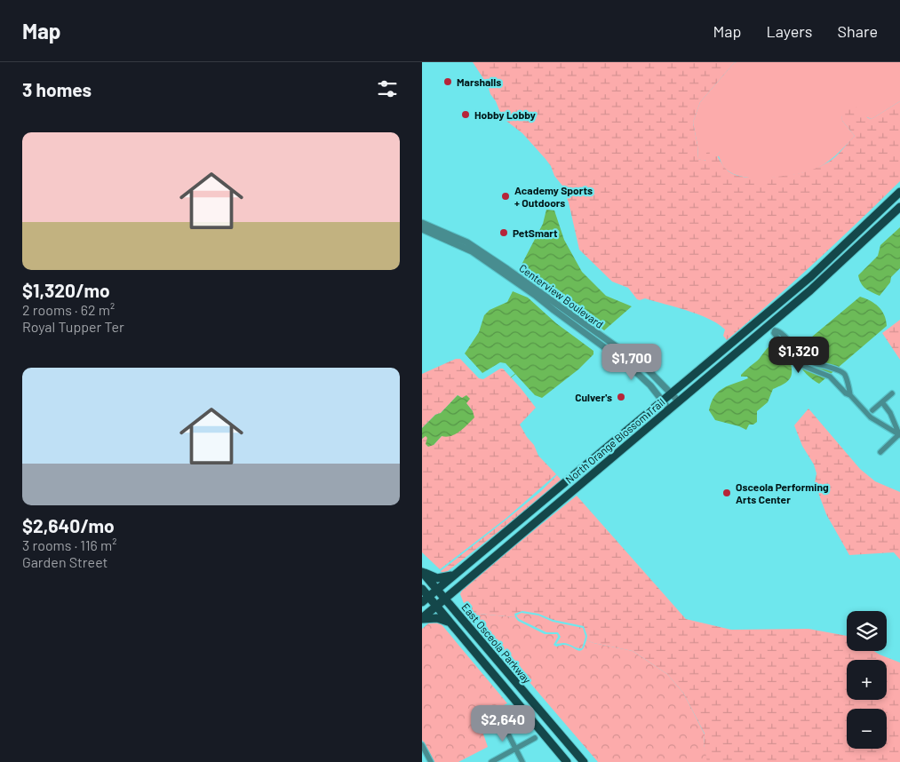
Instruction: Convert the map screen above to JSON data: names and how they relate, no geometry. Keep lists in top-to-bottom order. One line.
{"streets":{"main road":["North Orange Blossom Trail","East Osceola Parkway"],"street":["Centerview Boulevard"]},"crossings":[["Centerview Boulevard","North Orange Blossom Trail"],["North Orange Blossom Trail","East Osceola Parkway"]],"places":["Marshalls","Hobby Lobby","Academy Sports + Outdoors","PetSmart","Culver's","Osceola Performing Arts Center"],"page":{"header":"Map","nav":["Map","Layers","Share"],"heading":"3 homes","list":[{"name":"$1,320/mo","note":"2 rooms · 62 m² · Royal Tupper Ter"},{"name":"$2,640/mo","note":"3 rooms · 116 m² · Garden Street"}],"price":["$1,320","$1,700","$2,640"],"map_buttons":["+","−"]}}
